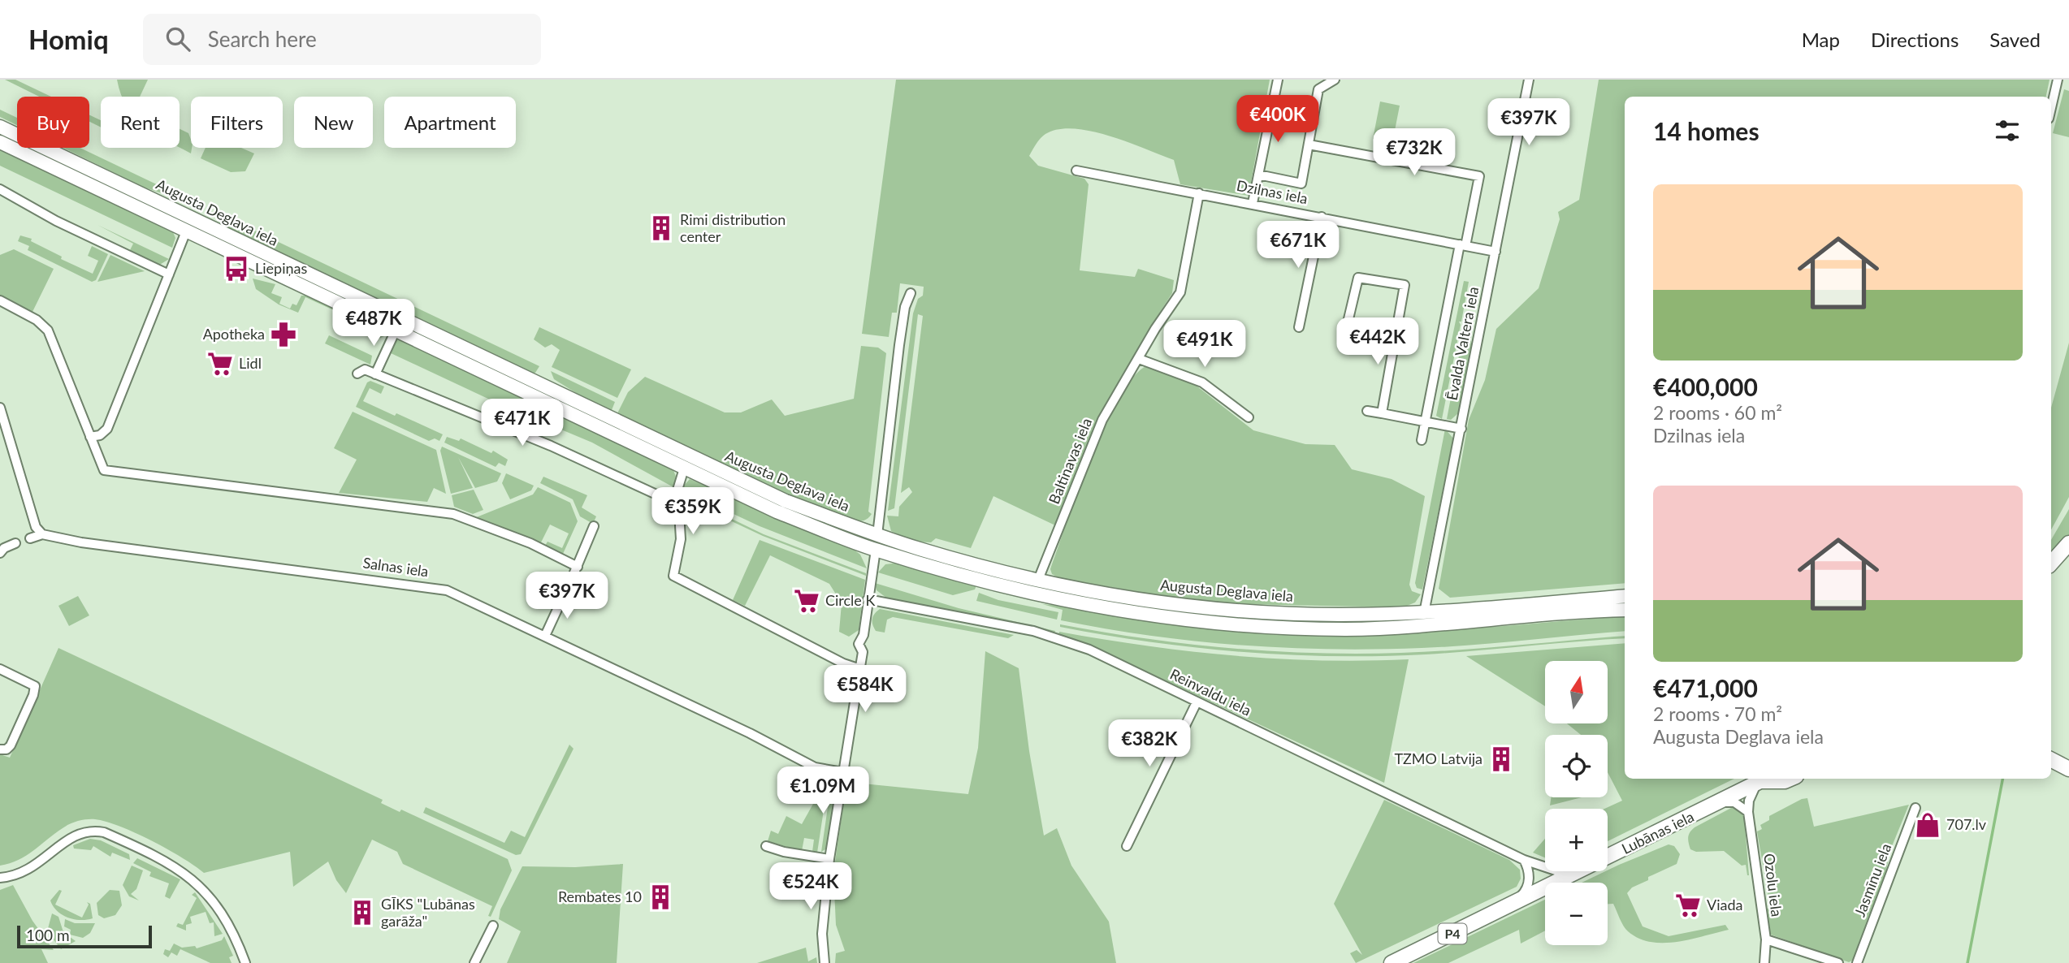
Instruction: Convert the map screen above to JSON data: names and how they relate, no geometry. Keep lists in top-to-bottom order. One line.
{"streets":{"main road":["Augusta Deglava iela","Lubānas iela","P4"],"street":["Dzilnas iela","Ēvalda Valtera iela","Baltinavas iela","Salnas iela","Reinvaldu iela","Jasmīnu iela","Ozolu iela"]},"crossings":[["Dzilnas iela","Ēvalda Valtera iela"],["Dzilnas iela","Baltinavas iela"],["Augusta Deglava iela","Ēvalda Valtera iela"],["Augusta Deglava iela","Baltinavas iela"],["Reinvaldu iela","Lubānas iela"],["Lubānas iela","Ozolu iela"],["Lubānas iela","P4"],["Ozolu iela","P4"]],"places":{"building":["Rimi distribution center","TZMO Latvija","Rembates 10","GĪKS \"Lubānas garāža\""],"bus stop":["Liepiņas"],"pharmacy":["Apotheka"],"supermarket":["Lidl","Circle K","Viada"],"shop":["707.lv"]},"scale_bar":"100 m","north":"top","page":{"header":"Homiq","search":"Search here","nav":["Map","Directions","Saved"],"price":["€400K","€397K","€732K","€671K","€487K","€442K","€491K","€471K","€359K","€397K","€584K","€382K","€1.09M","€524K"],"chip":["Buy","Rent","Filters","New","Apartment"],"heading":"14 homes","list":[{"name":"€400,000","note":"2 rooms · 60 m² · Dzilnas iela"},{"name":"€471,000","note":"2 rooms · 70 m² · Augusta Deglava iela"}],"map_buttons":["+","−"],"scale":"100 m"}}
